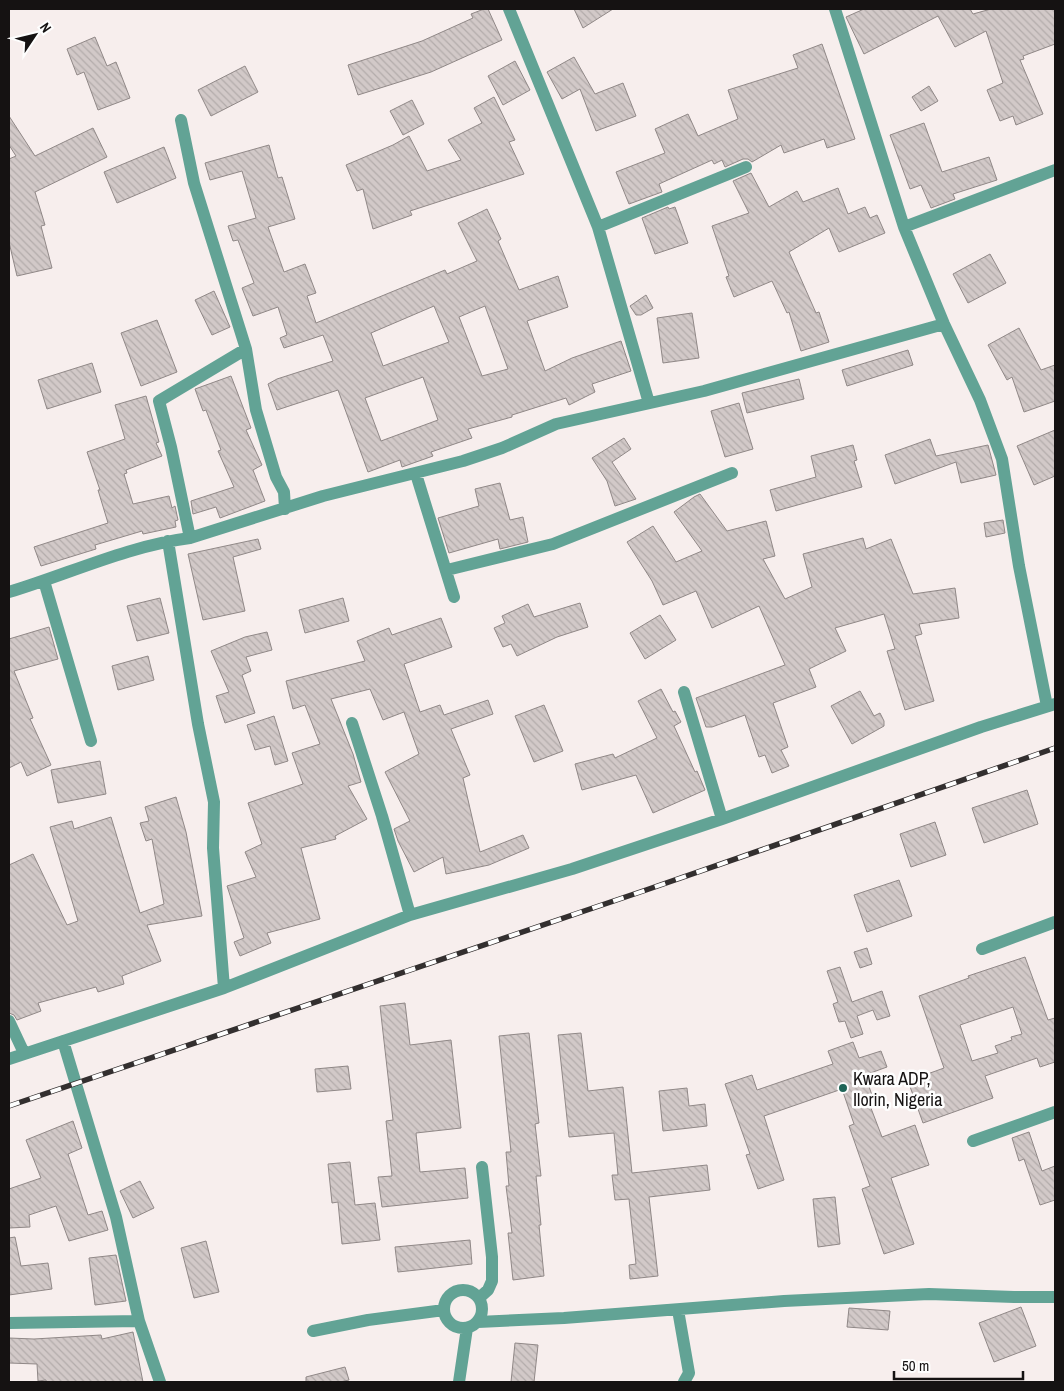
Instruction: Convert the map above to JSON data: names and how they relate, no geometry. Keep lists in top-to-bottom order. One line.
{"places":["Kwara ADP, Ilorin, Nigeria"],"scale_bar":"50 m","north":"top right"}
